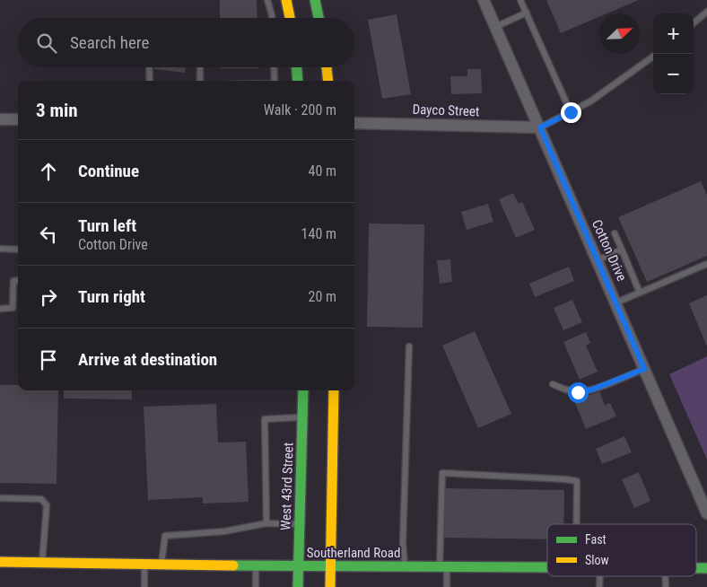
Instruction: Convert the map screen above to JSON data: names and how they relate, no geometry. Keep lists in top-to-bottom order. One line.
{"streets":{"street":["Dayco Street","Cotton Drive","West 43rd Street","Southerland Road"]},"crossings":[["Dayco Street","Cotton Drive"],["West 43rd Street","Southerland Road"]],"legend":["Fast","Slow"],"north":"top right","page":{"map_buttons":["+","−"],"search":"Search here","heading":["3 min","Walk · 200 m"],"list":[["Continue","40 m"],["Turn left","Cotton Drive","140 m"],["Turn right","20 m"],"Arrive at destination"]}}
